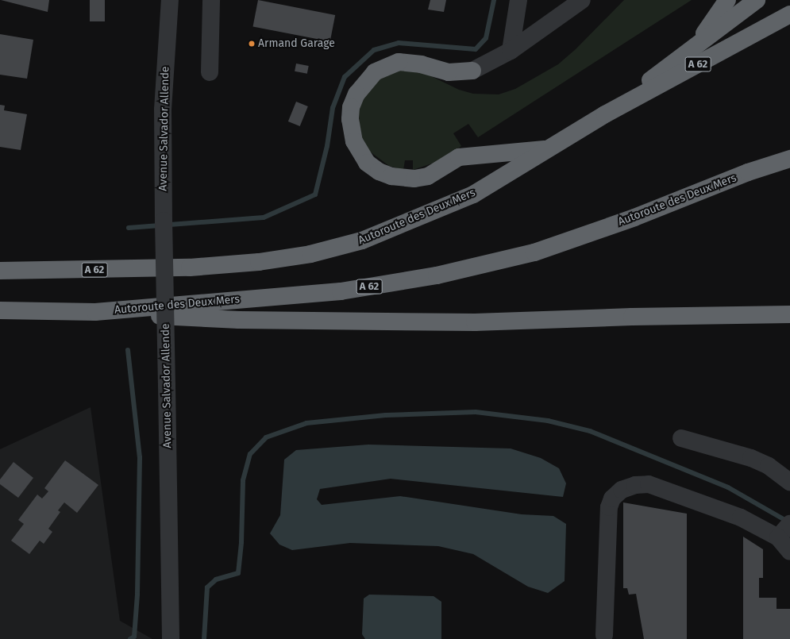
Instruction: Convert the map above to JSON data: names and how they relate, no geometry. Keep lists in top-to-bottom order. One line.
{"streets":{"highway":["A 62","Autoroute des Deux Mers"],"street":["Avenue Salvador Allende"]},"places":["Armand Garage"]}
